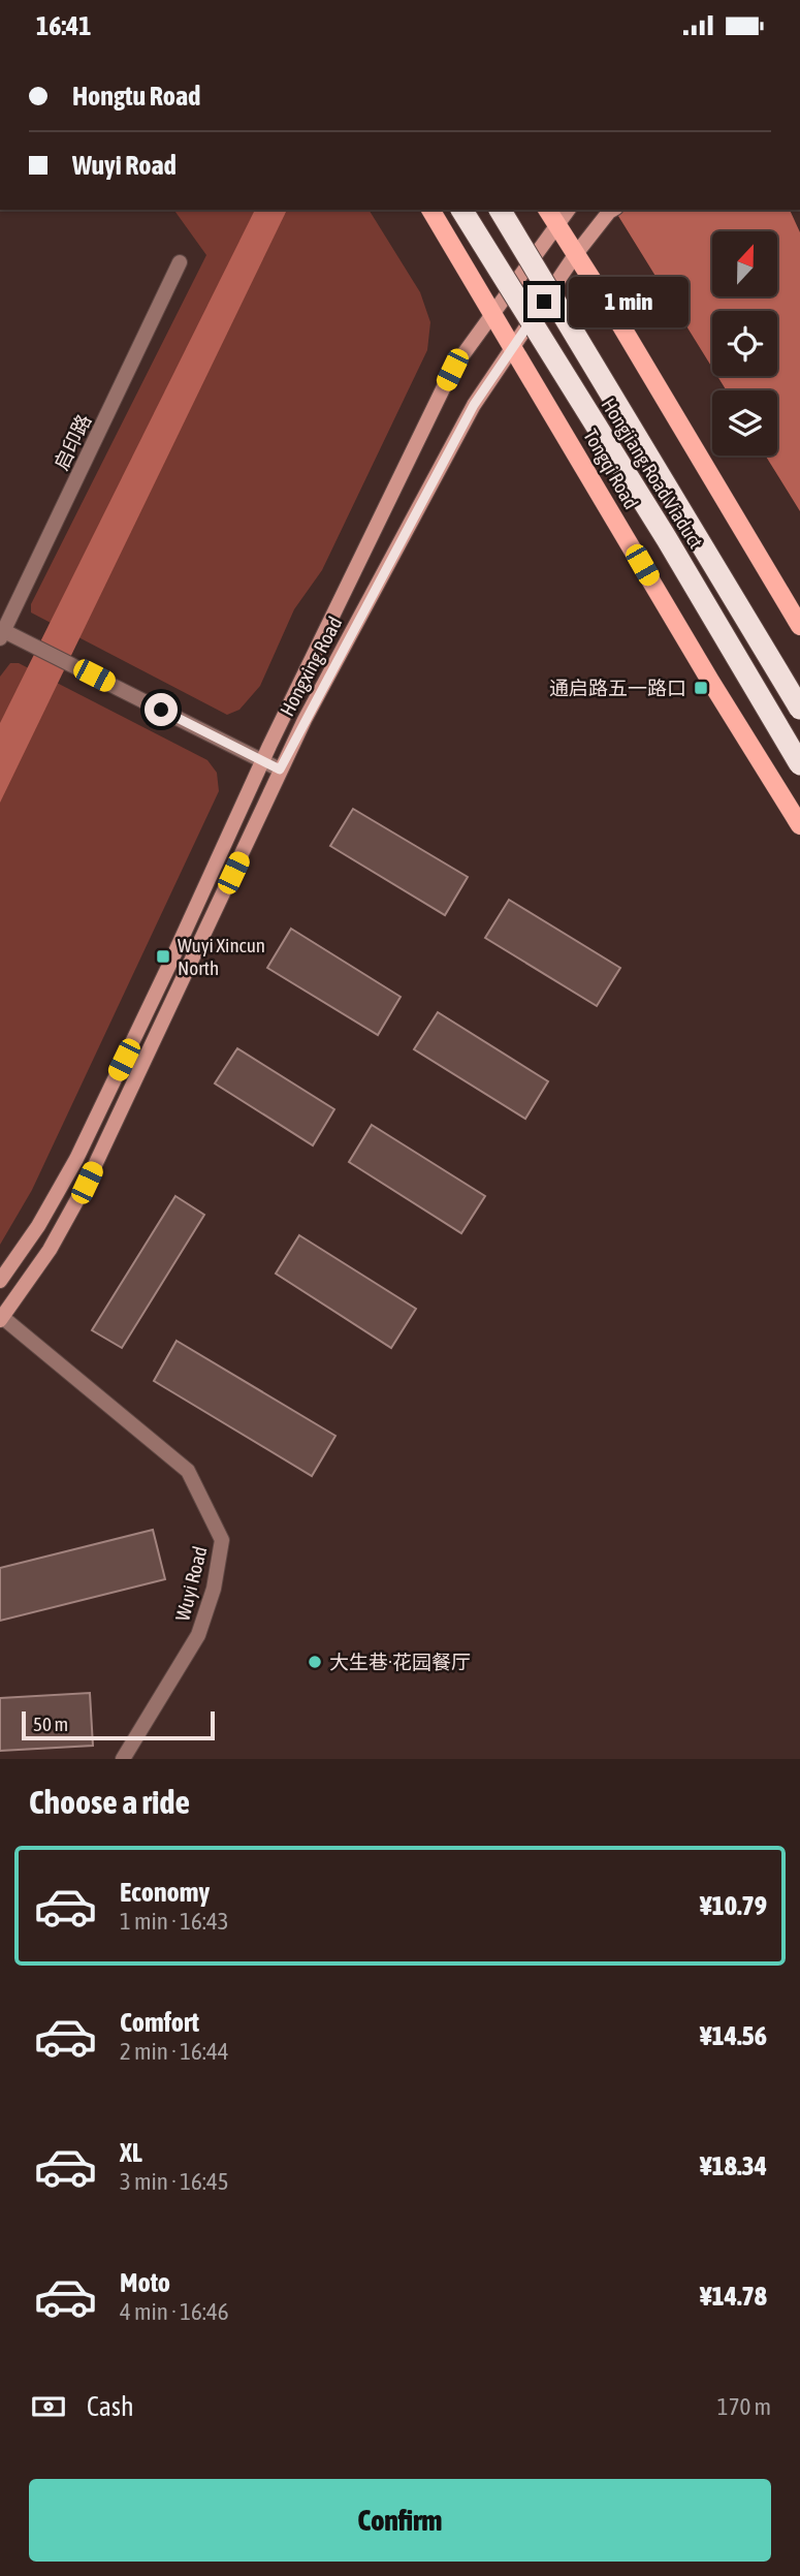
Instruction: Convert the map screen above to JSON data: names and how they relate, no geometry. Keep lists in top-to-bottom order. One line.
{"streets":{"highway":["Hongjiang Road Viaduct"],"main road":["Tongqi Road","Hongxing Road"],"street":["启印路","Wuyi Road"]},"crossings":[["Tongqi Road","Hongxing Road"],["Hongxing Road","Wuyi Road"]],"places":{"transit":["通启路五一路口","Wuyi Xincun North"],"other":["大生巷·花园餐厅"]},"scale_bar":"50 m","north":"top","page":{"status":"16:41","banner":["Hongtu Road","Wuyi Road"],"bubble":"1 min","scale":"50 m","heading":"Choose a ride","list":[{"name":"Economy","note":"1 min · 16:43","value":"¥10.79"},{"name":"Comfort","note":"2 min · 16:44","value":"¥14.56"},{"name":"XL","note":"3 min · 16:45","value":"¥18.34"},{"name":"Moto","note":"4 min · 16:46","value":"¥14.78"}],"pay":["Cash","170 m"],"buttons":"Confirm"}}
